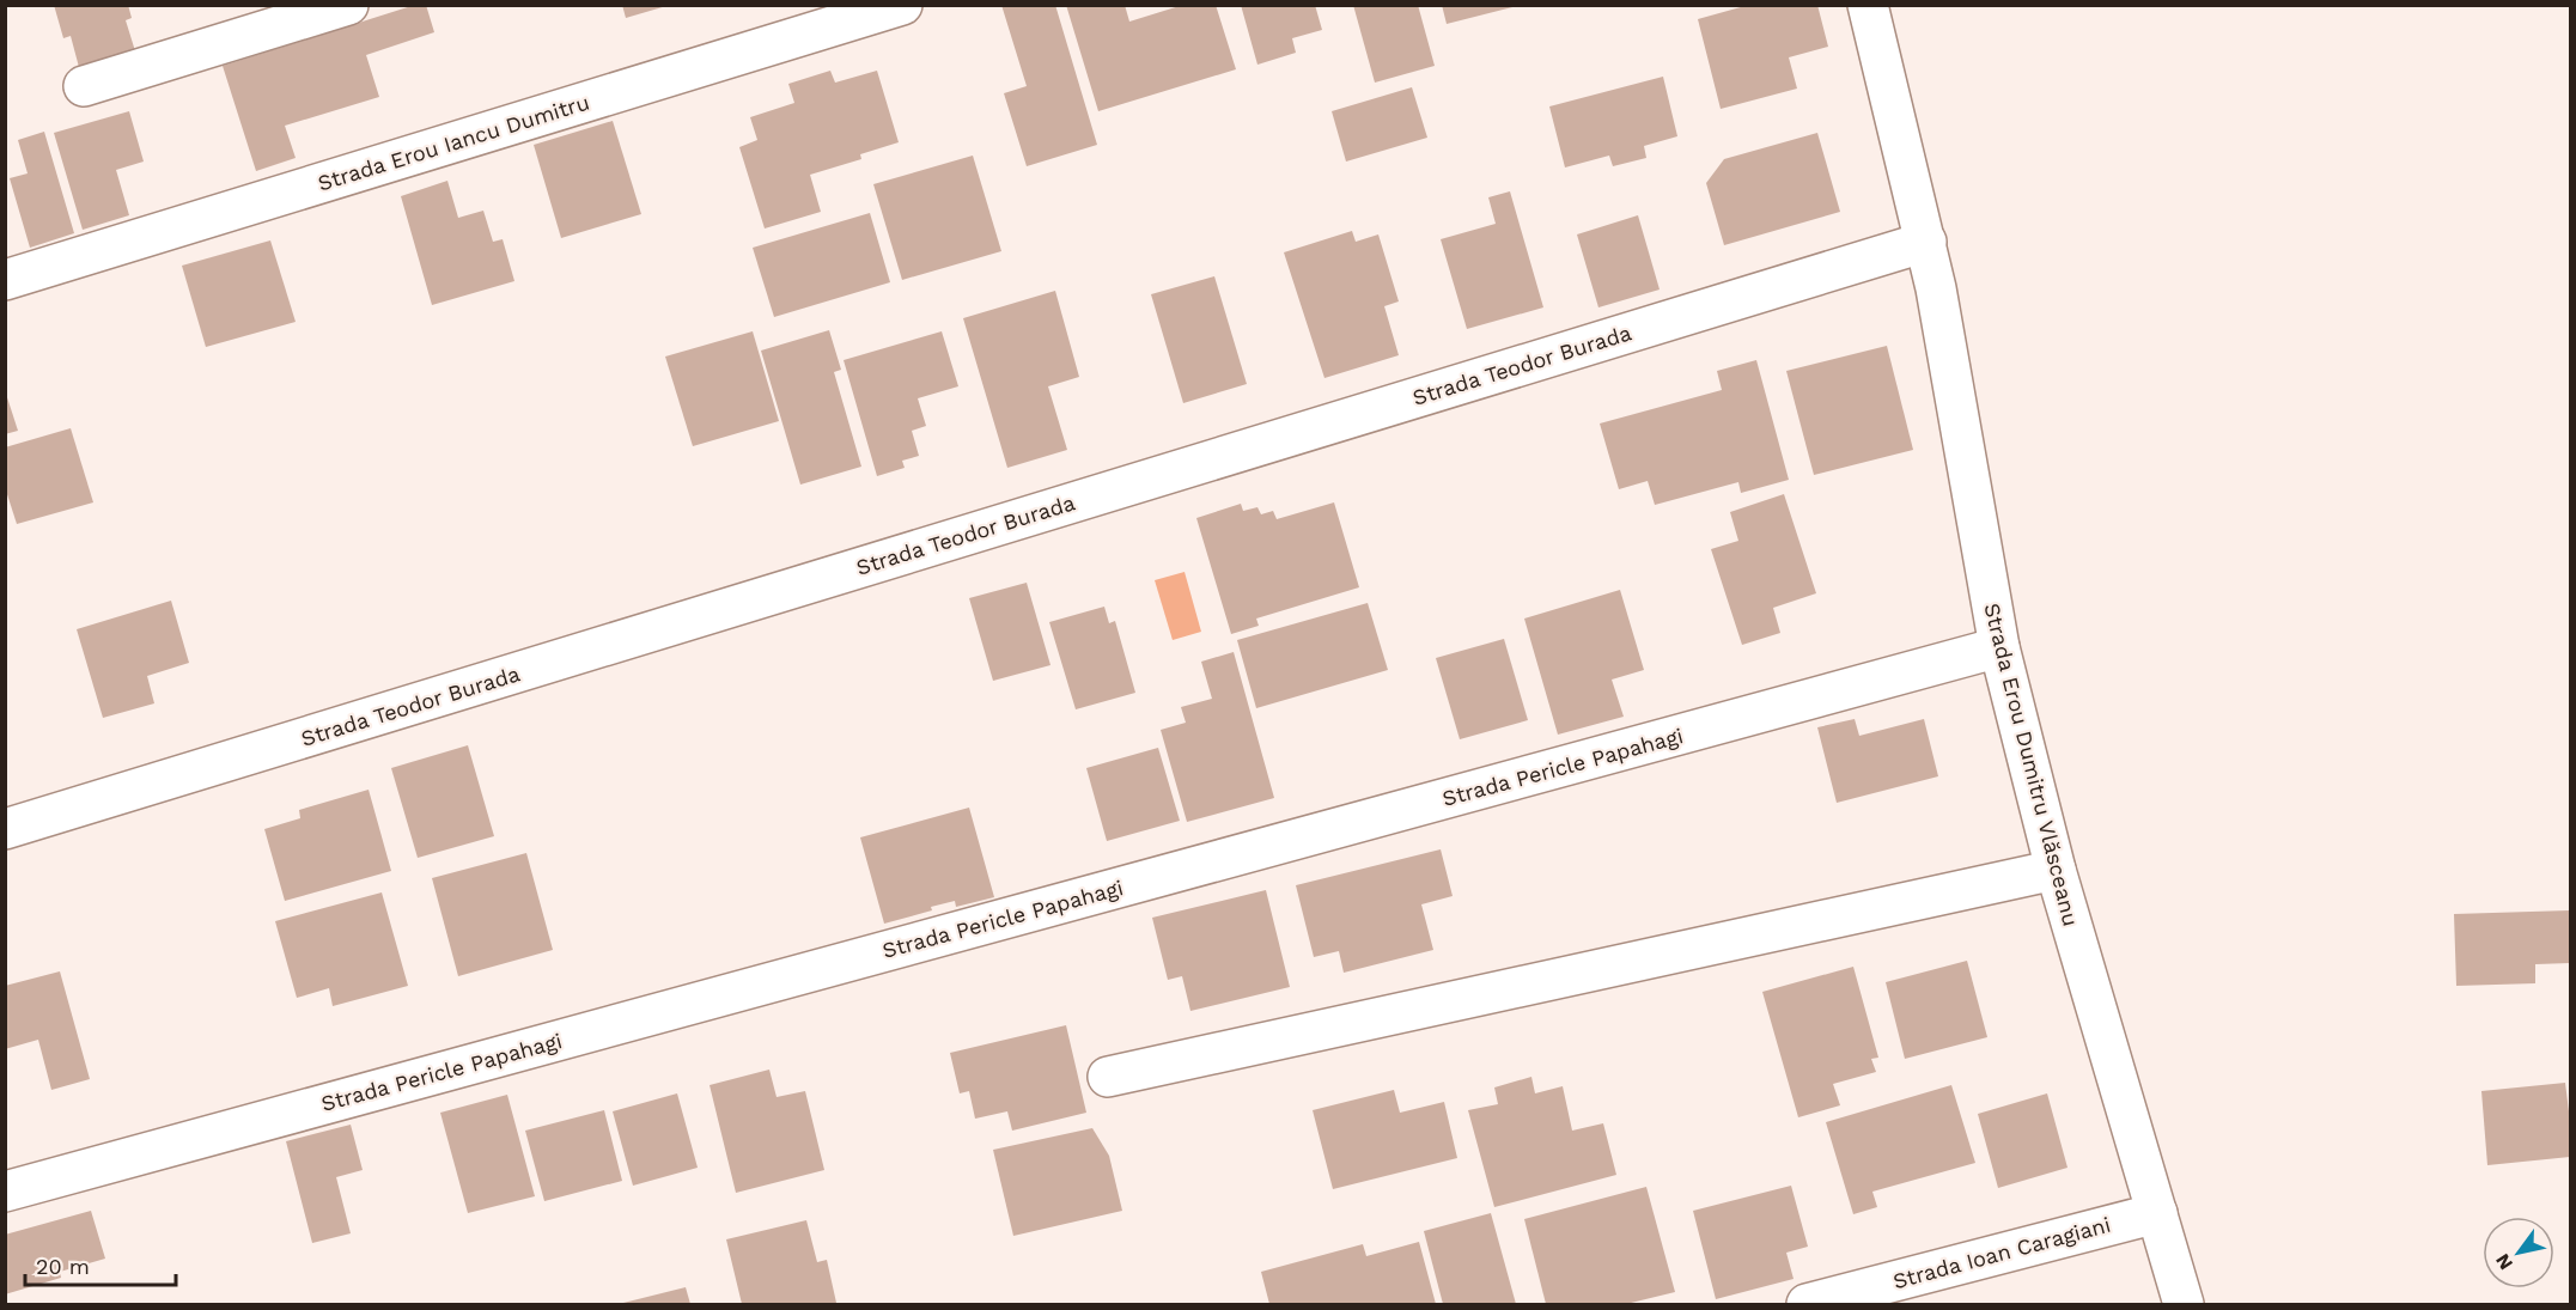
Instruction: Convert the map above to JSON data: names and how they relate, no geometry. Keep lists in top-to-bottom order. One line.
{"streets":{"street":["Strada Erou Iancu Dumitru","Strada Teodor Burada","Strada Erou Dumitru Vlăsceanu","Strada Pericle Papahagi","Strada Ioan Caragiani"]},"crossings":[["Strada Teodor Burada","Strada Erou Dumitru Vlăsceanu"],["Strada Erou Dumitru Vlăsceanu","Strada Pericle Papahagi"],["Strada Erou Dumitru Vlăsceanu","Strada Ioan Caragiani"]],"scale_bar":"20 m","north":"bottom left"}
